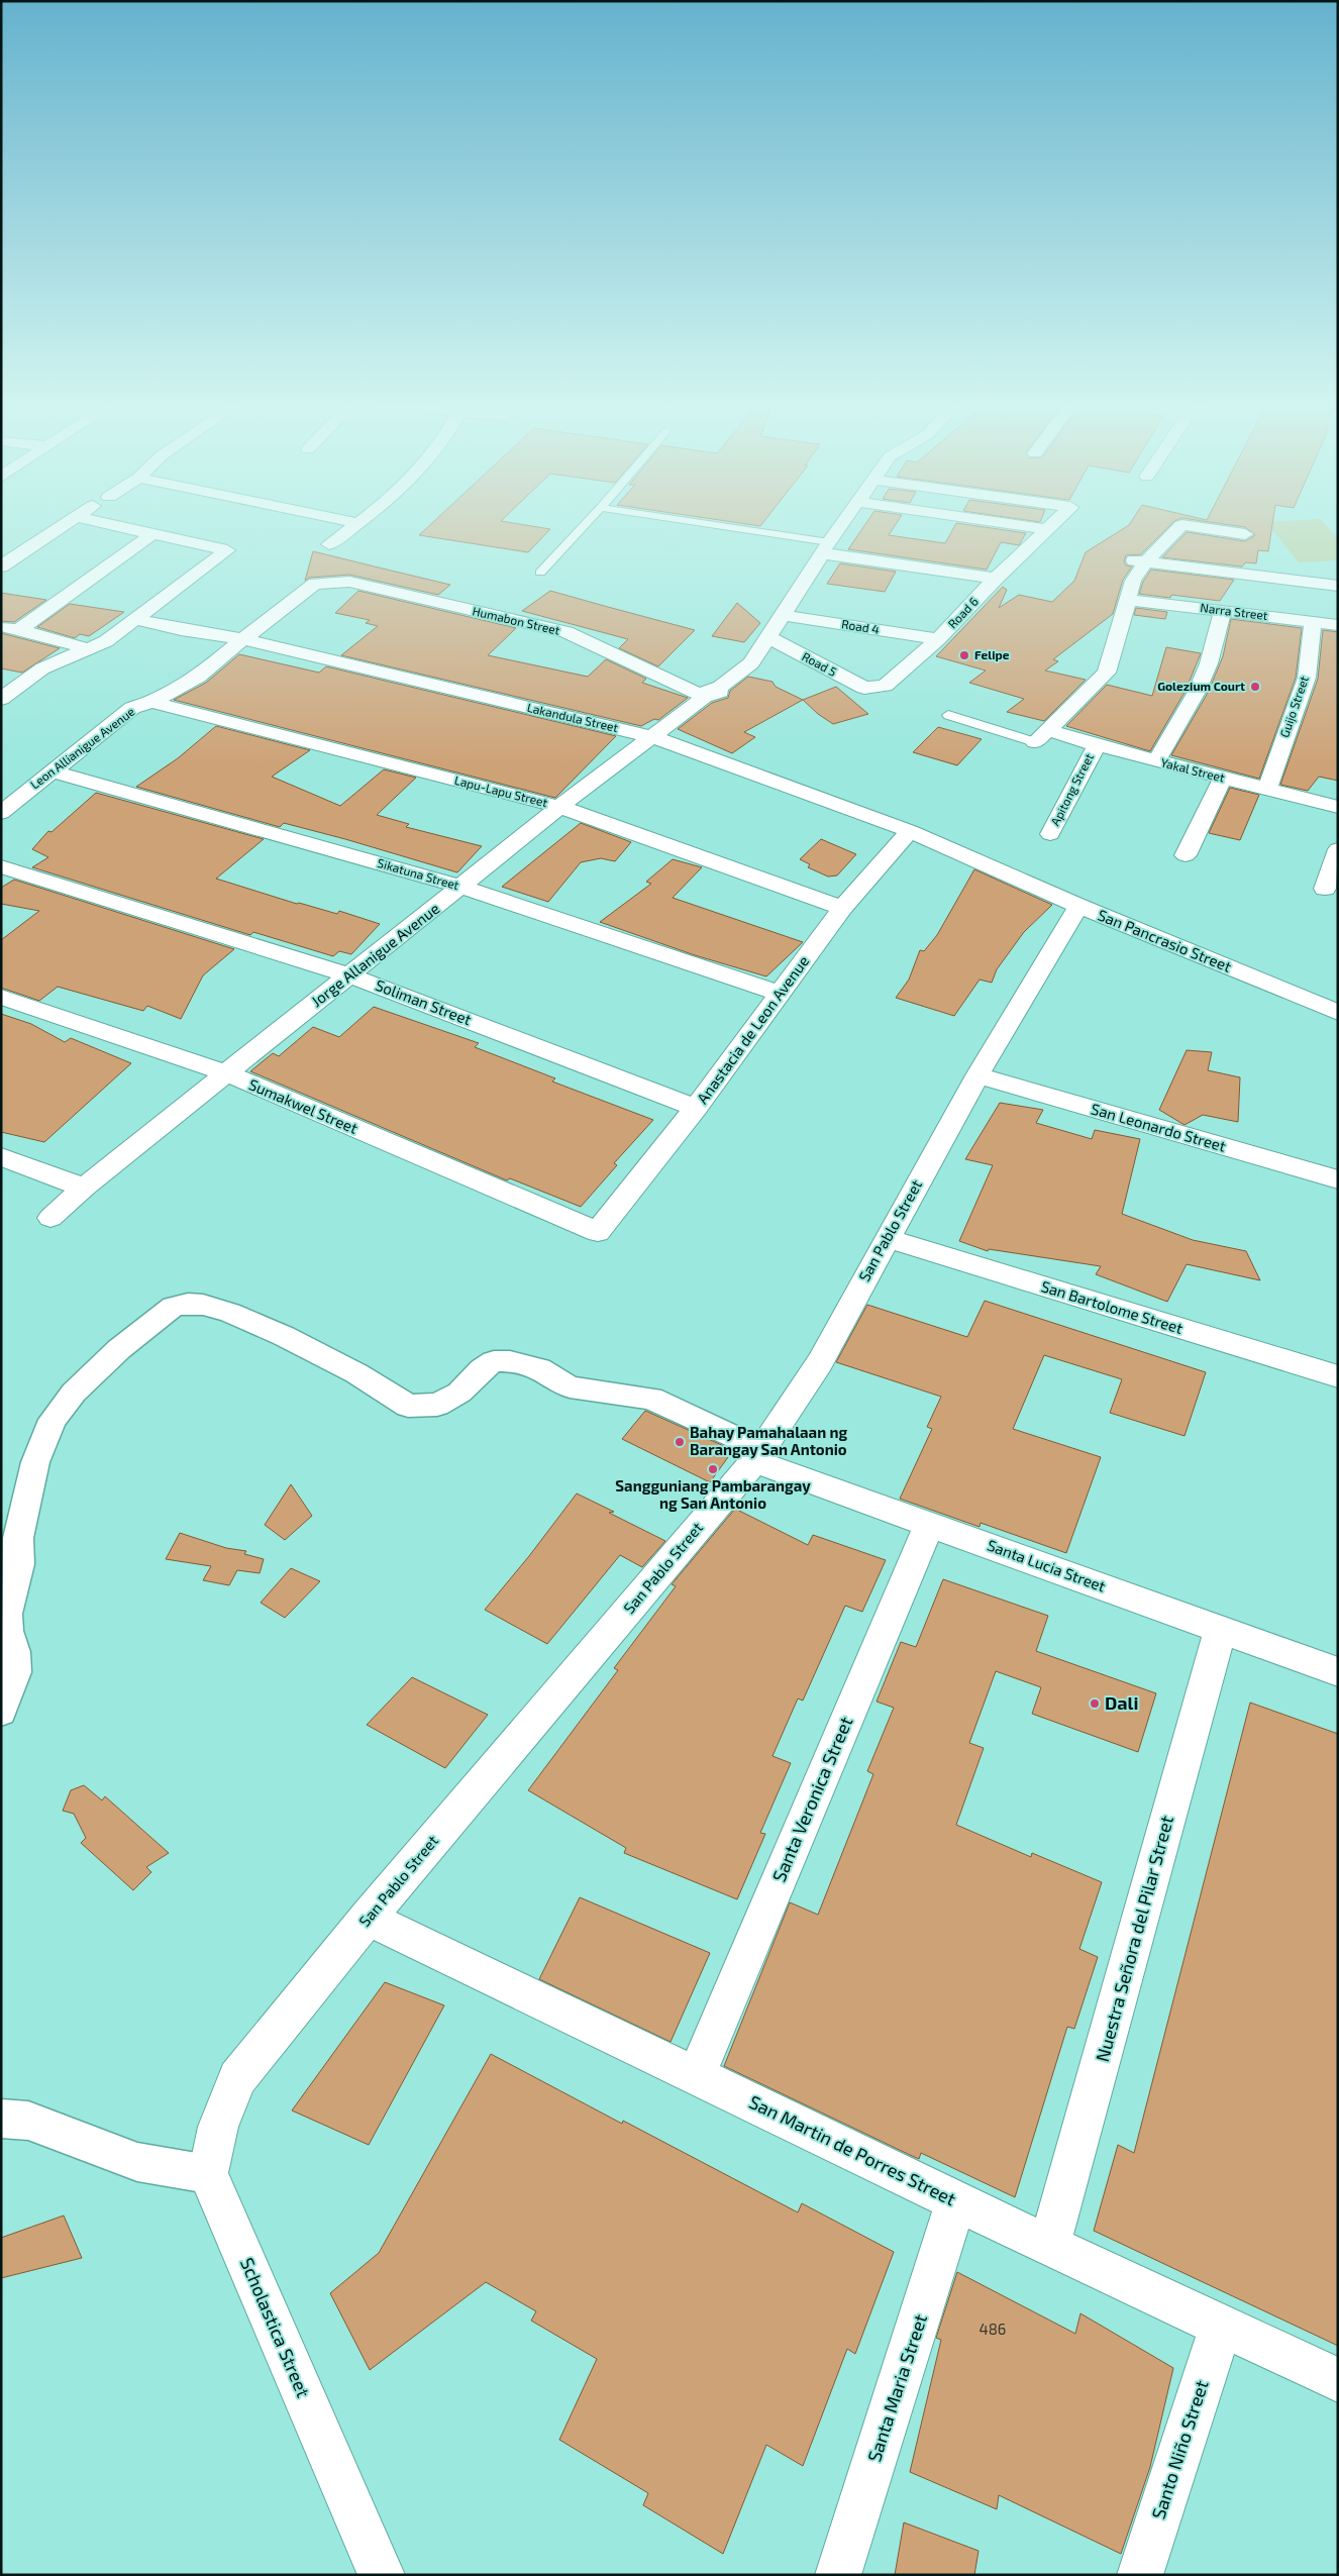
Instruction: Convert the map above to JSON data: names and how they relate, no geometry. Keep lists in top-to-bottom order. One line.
{"streets":{"street":["Narra Street","Road 6","Humabon Street","Road 4","Road 5","Guijo Street","Lakandula Street","Leon Allianigue Avenue","Yakal Street","Apitong Street","Lapu-Lapu Street","Sikatuna Street","San Pancrasio Street","Jorge Allanigue Avenue","Soliman Street","Anastacia de Leon Avenue","Sumakwel Street","San Leonardo Street","San Pablo Street","San Bartolome Street","Santa Lucia Street","Santa Veronica Street","Nuestra Señora del Pilar Street","San Martin de Porres Street","Scholastica Street","Santa Maria Street","Santo Niño Street"]},"crossings":[["Narra Street","Guijo Street"],["Road 6","Road 4"],["Road 6","Road 5"],["Humabon Street","Leon Allianigue Avenue"],["Humabon Street","Jorge Allanigue Avenue"],["Road 4","Jorge Allanigue Avenue"],["Road 5","Jorge Allanigue Avenue"],["Guijo Street","Yakal Street"],["Lakandula Street","Leon Allianigue Avenue"],["Lakandula Street","San Pancrasio Street"],["Lakandula Street","Jorge Allanigue Avenue"],["Lakandula Street","Anastacia de Leon Avenue"],["Leon Allianigue Avenue","Lapu-Lapu Street"],["Leon Allianigue Avenue","Sikatuna Street"],["Yakal Street","Apitong Street"],["Lapu-Lapu Street","Jorge Allanigue Avenue"],["Lapu-Lapu Street","Anastacia de Leon Avenue"],["Sikatuna Street","Jorge Allanigue Avenue"],["Sikatuna Street","Anastacia de Leon Avenue"],["San Pancrasio Street","San Pablo Street"],["Jorge Allanigue Avenue","Soliman Street"],["Jorge Allanigue Avenue","Sumakwel Street"],["Soliman Street","Anastacia de Leon Avenue"],["Anastacia de Leon Avenue","Sumakwel Street"],["San Leonardo Street","San Pablo Street"],["San Pablo Street","San Bartolome Street"],["San Pablo Street","Santa Lucia Street"],["San Pablo Street","San Martin de Porres Street"],["San Pablo Street","Scholastica Street"],["Santa Lucia Street","Santa Veronica Street"],["Santa Lucia Street","Nuestra Señora del Pilar Street"],["Santa Veronica Street","San Martin de Porres Street"],["Nuestra Señora del Pilar Street","San Martin de Porres Street"],["San Martin de Porres Street","Santa Maria Street"],["San Martin de Porres Street","Santo Niño Street"]],"places":["Felipe","Golezium Court","Bahay Pamahalaan ng Barangay San Antonio","Sangguniang Pambarangay ng San Antonio","Dali"],"house_numbers":["486"]}
